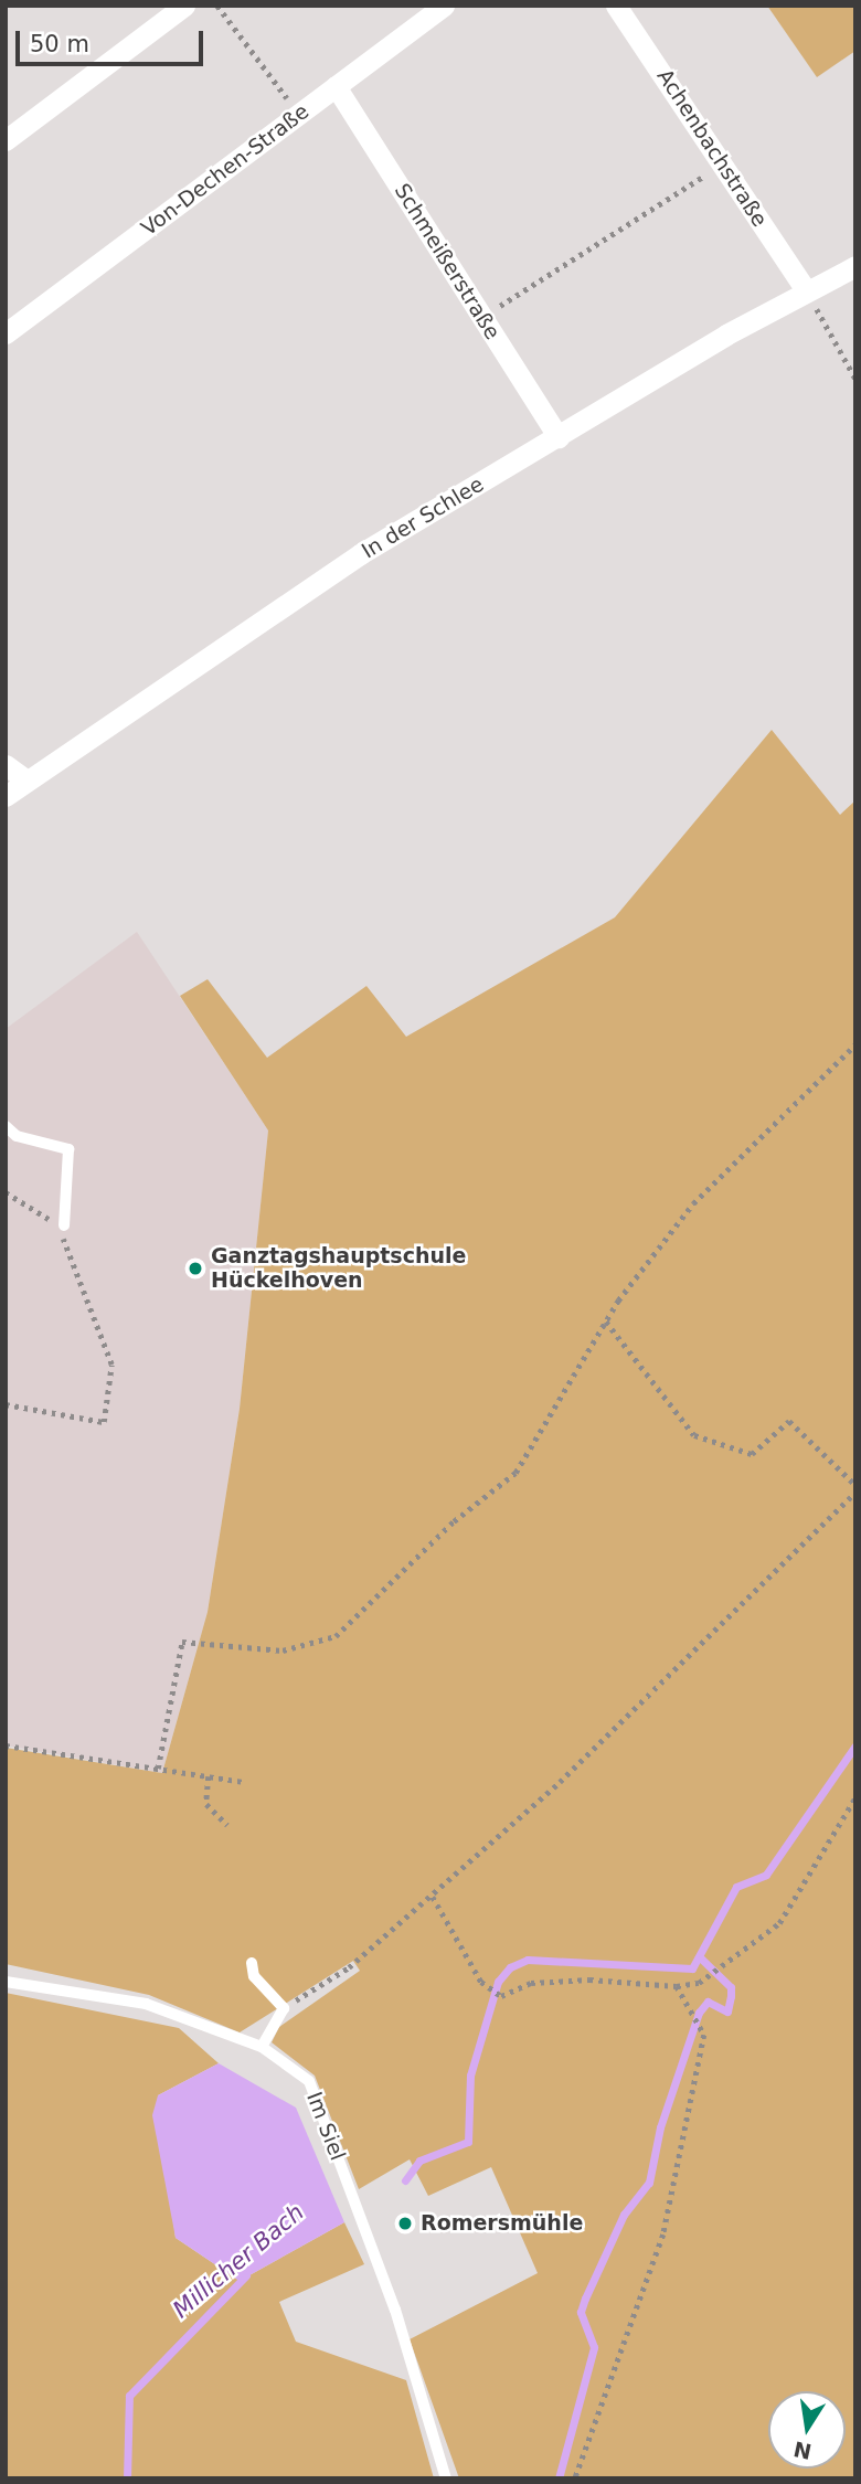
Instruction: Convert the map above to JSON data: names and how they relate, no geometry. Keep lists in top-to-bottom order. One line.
{"streets":{"street":["Achenbachstraße","Von-Dechen-Straße","Schmeißerstraße","In der Schlee"],"lane":["Im Siel"]},"crossings":[["Achenbachstraße","In der Schlee"],["Von-Dechen-Straße","Schmeißerstraße"],["Schmeißerstraße","In der Schlee"]],"water":["Millicher Bach"],"places":["Ganztagshauptschule Hückelhoven","Romersmühle"],"scale_bar":"50 m","north":"bottom"}
